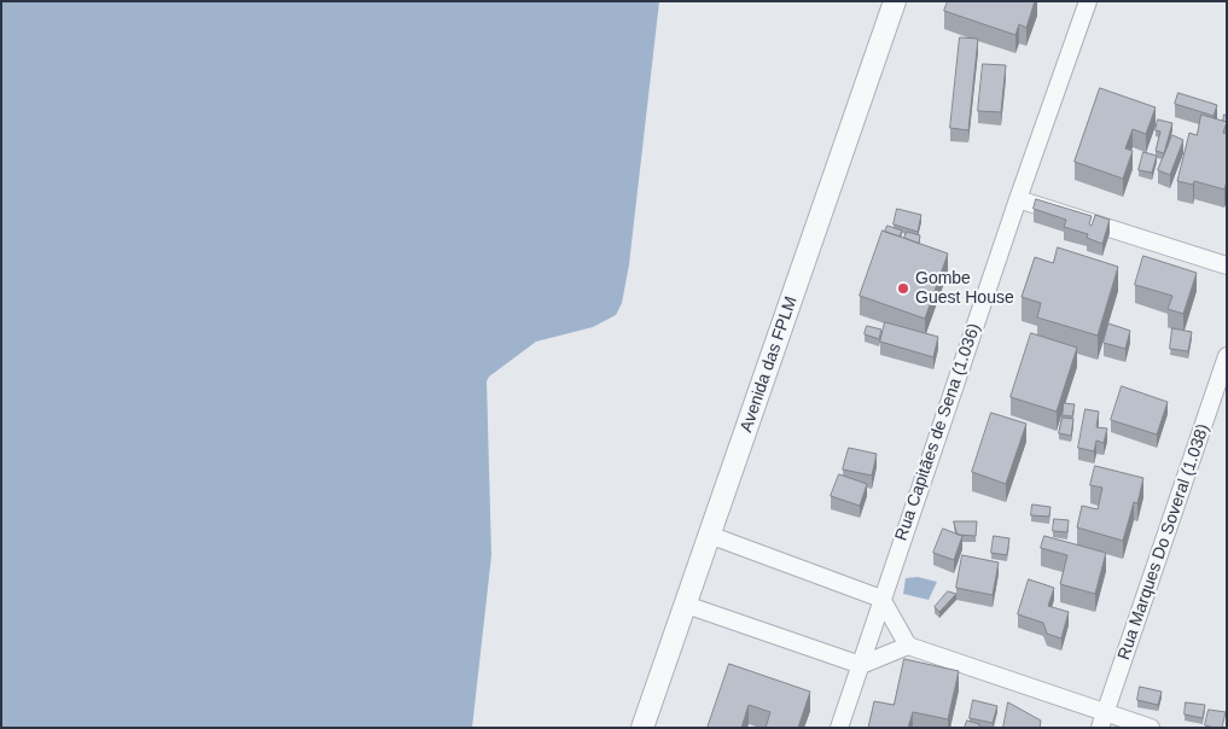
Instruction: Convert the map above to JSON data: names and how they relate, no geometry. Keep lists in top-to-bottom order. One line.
{"streets":{"street":["Avenida das FPLM","Rua Capitães de Sena (1.036)","Rua Marques Do Soveral (1.038)"]},"places":["Gombe Guest House"]}
